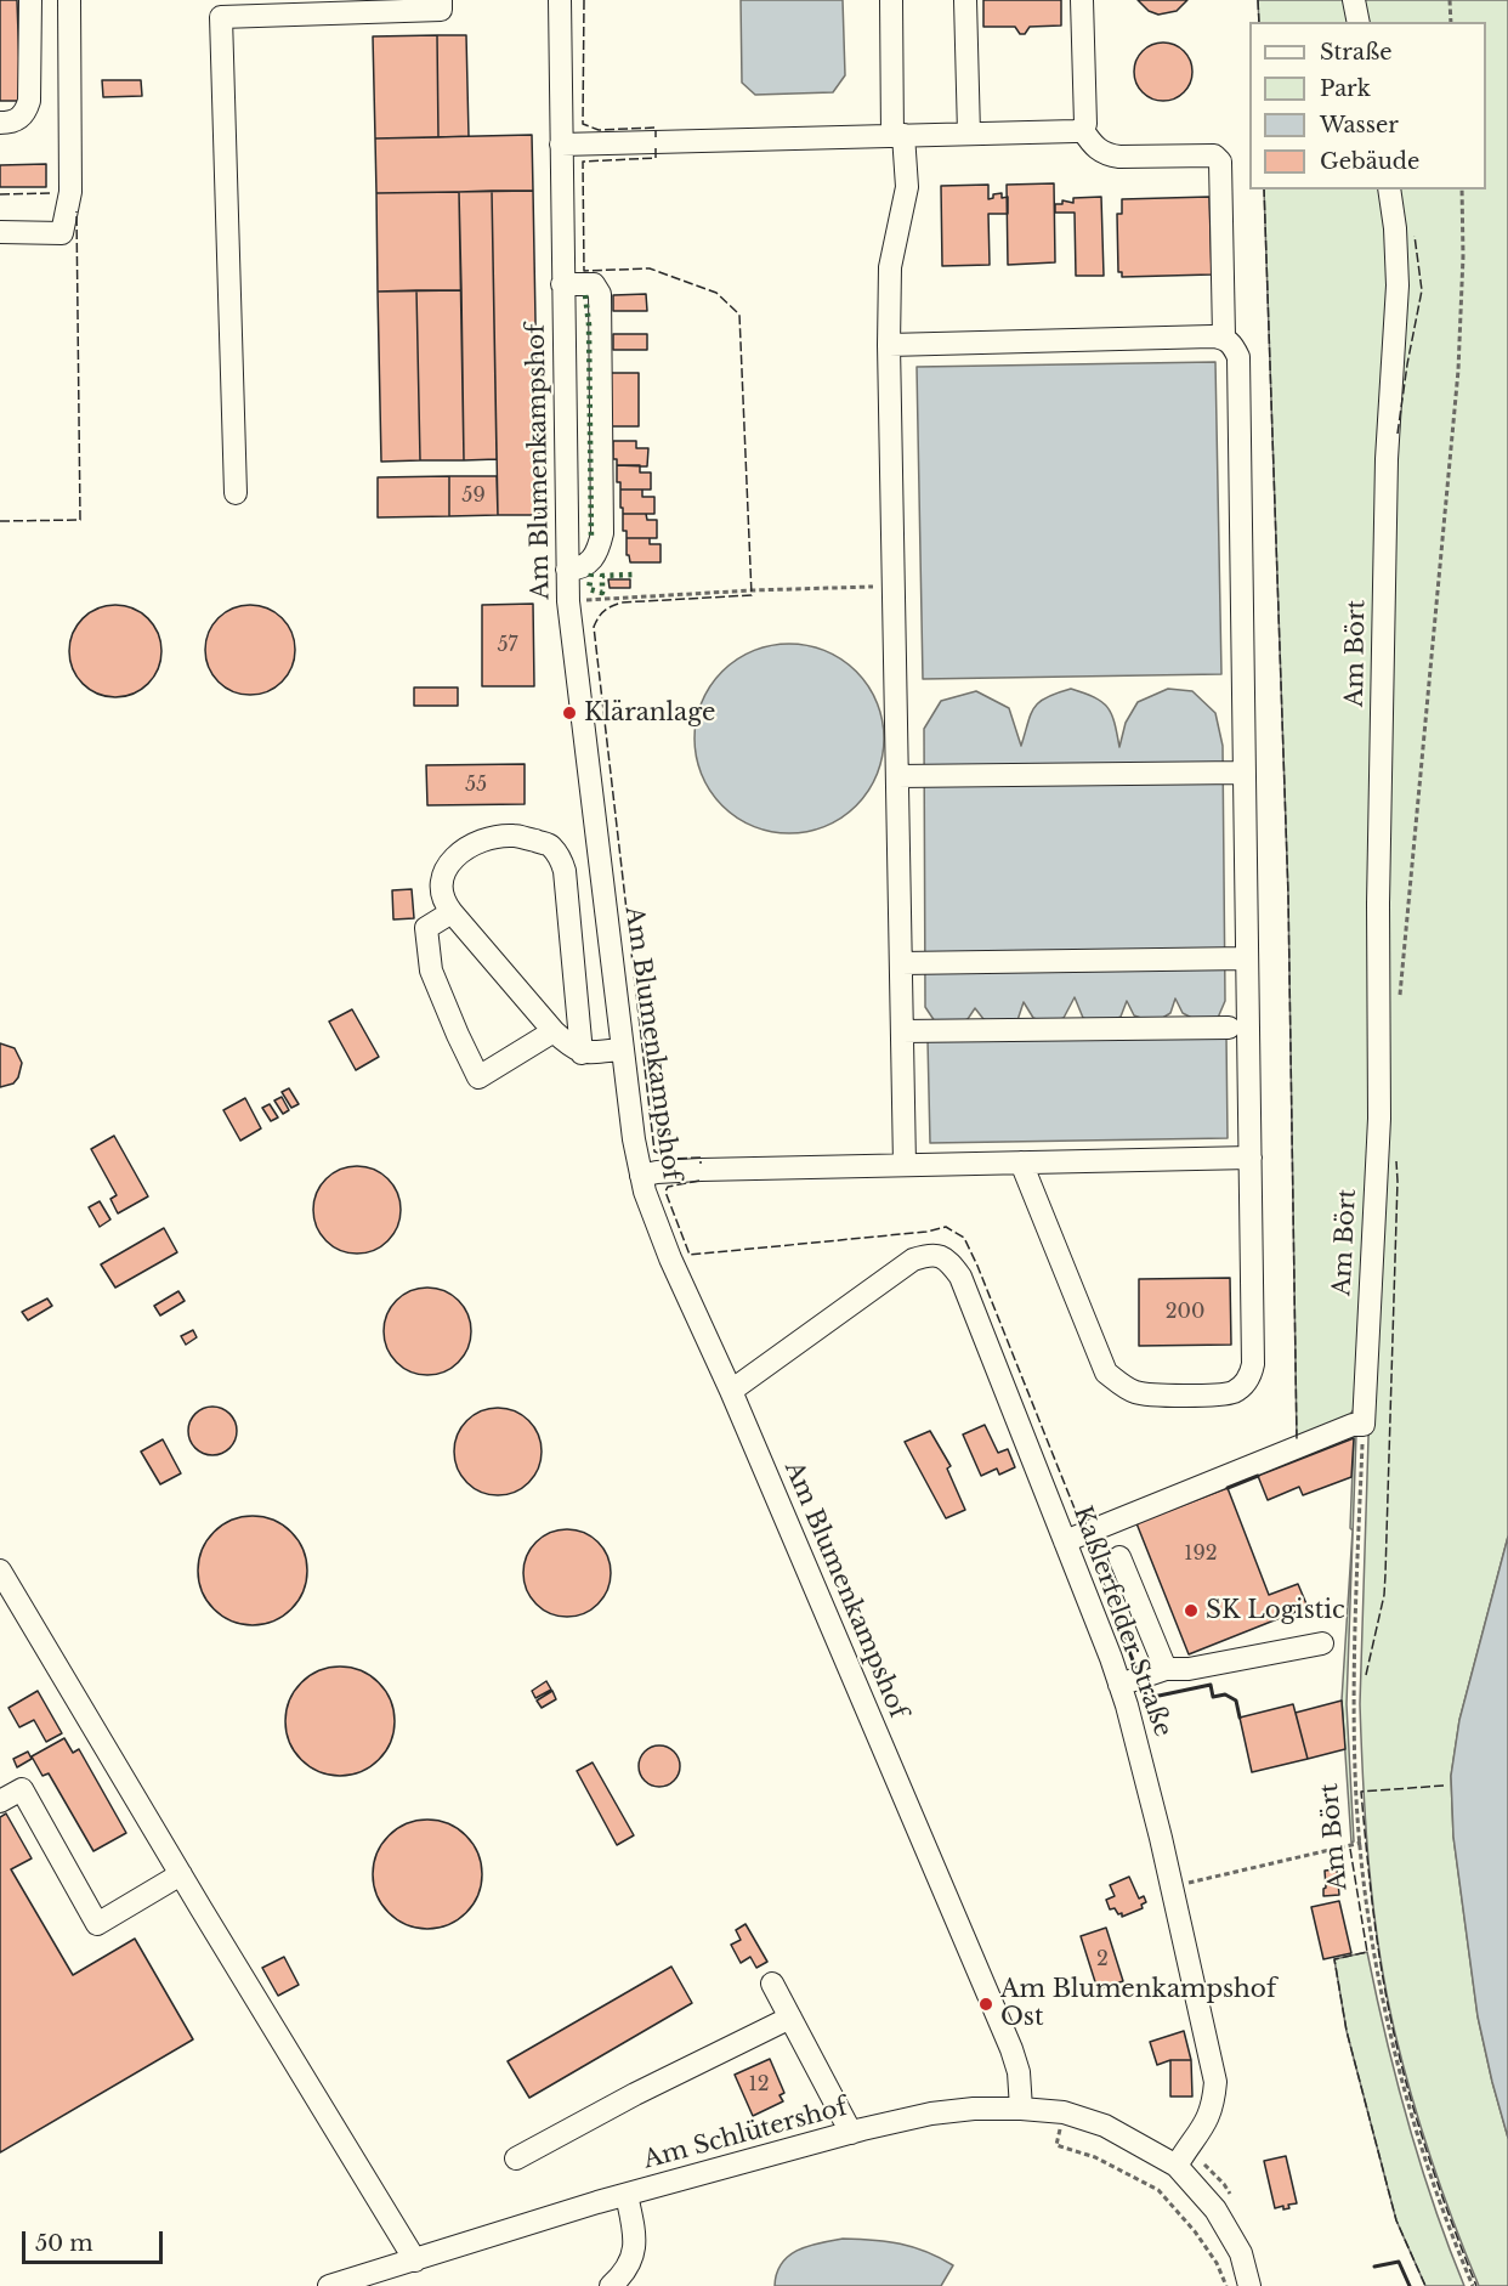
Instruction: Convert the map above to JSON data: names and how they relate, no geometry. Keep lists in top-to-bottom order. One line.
{"streets":{"street":["Am Blumenkampshof","Am Bört","Kaßlerfelder Straße","Am Schlütershof"]},"crossings":[["Am Blumenkampshof","Kaßlerfelder Straße"],["Am Blumenkampshof","Am Schlütershof"],["Kaßlerfelder Straße","Am Schlütershof"]],"places":["Kläranlage","SK Logistic","Am Blumenkampshof Ost"],"house_numbers":["59","57","55","200","192","2","12"],"legend":["Straße","Park","Wasser","Gebäude"],"scale_bar":"50 m"}
